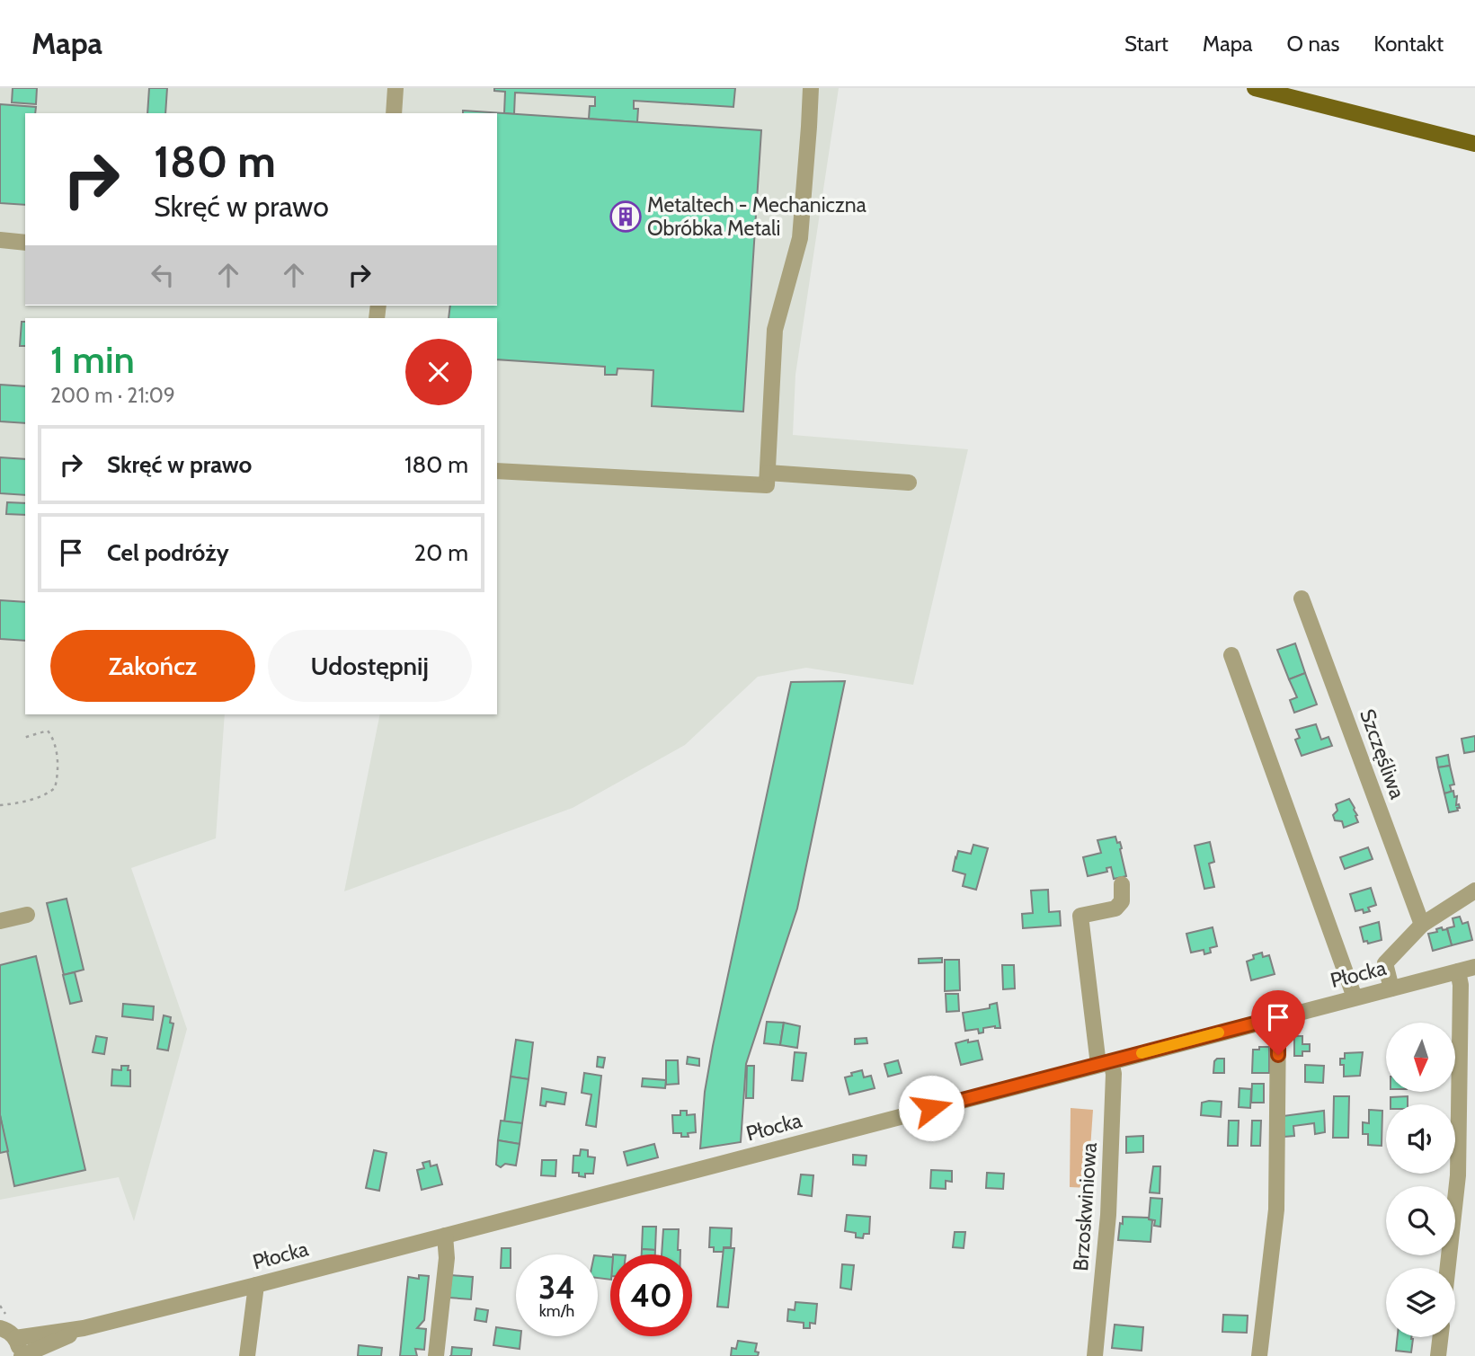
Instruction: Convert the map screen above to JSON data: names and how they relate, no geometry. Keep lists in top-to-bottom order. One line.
{"streets":{"street":["Szczęśliwa","Płocka","Brzoskwiniowa"]},"crossings":[["Płocka","Brzoskwiniowa"]],"places":{"building":["Metaltech - Mechaniczna Obróbka Metali"]},"north":"bottom","page":{"header":"Mapa","nav":["Start","Mapa","O nas","Kontakt"],"turn":["180 m","Skręć w prawo"],"heading":["1 min","200 m · 21:09"],"list":[{"name":"Skręć w prawo","value":"180 m"},{"name":"Cel podróży","value":"20 m"}],"buttons":["Zakończ","Udostępnij"],"speed":"34 km/h","limit":"40"}}
